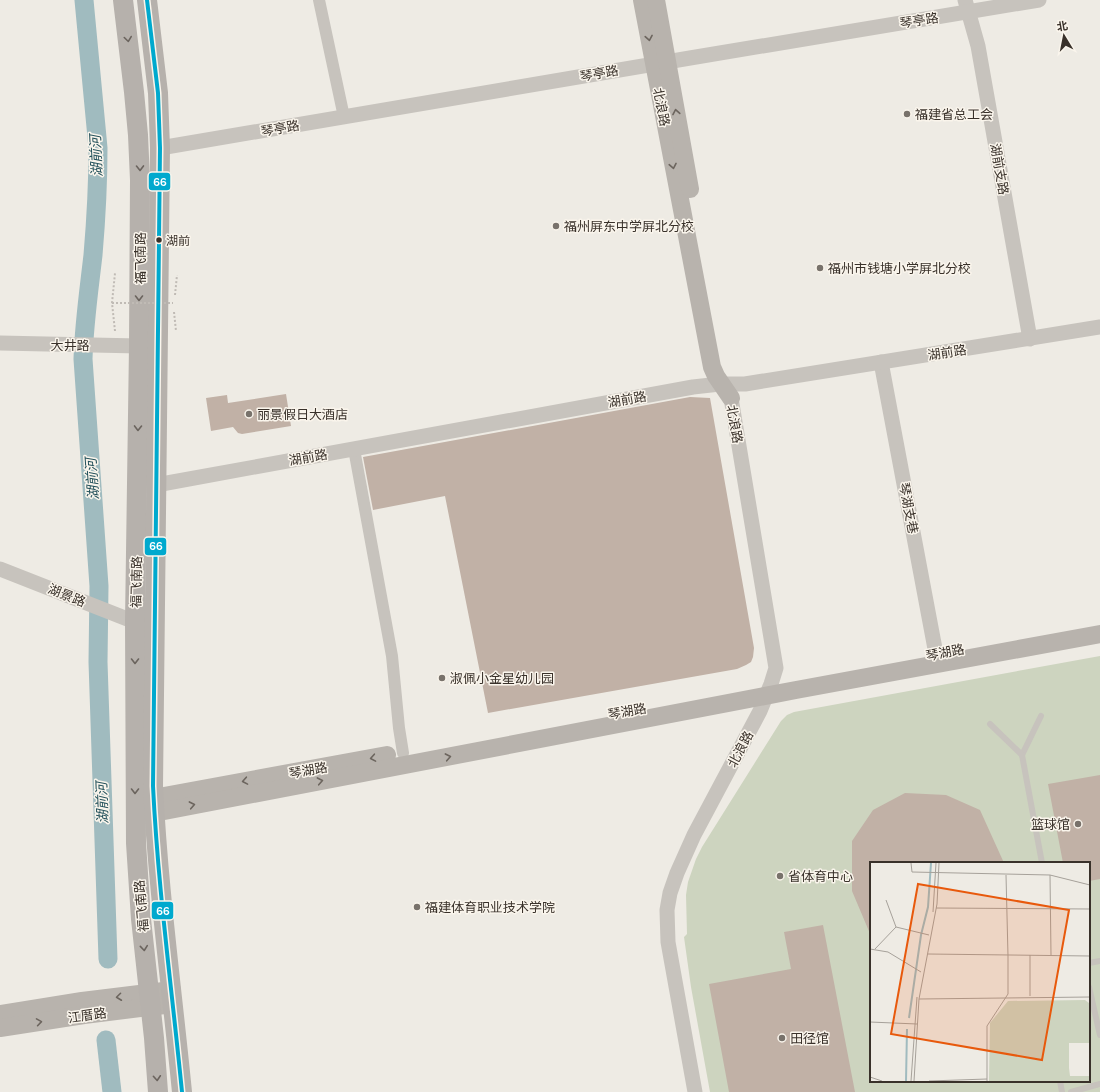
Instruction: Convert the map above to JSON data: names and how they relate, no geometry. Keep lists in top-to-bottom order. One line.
{"streets":{"main road":["北浪路","福飞南路","琴湖路","江厝路"],"street":["琴亭路","湖前支路","大井路","湖前路","琴湖支巷","湖景路"]},"crossings":[["琴亭路","北浪路"],["琴亭路","湖前支路"],["琴亭路","福飞南路"],["北浪路","湖前路"],["北浪路","琴湖路"],["湖前支路","湖前路"],["福飞南路","大井路"],["福飞南路","湖前路"],["福飞南路","湖景路"],["福飞南路","琴湖路"],["福飞南路","江厝路"],["湖前路","琴湖支巷"],["琴湖支巷","琴湖路"]],"water":["湖前河"],"places":["福建省总工会","福州屏东中学屏北分校","湖前","福州市钱塘小学屏北分校","丽景假日大酒店","淑佩小金星幼儿园","篮球馆","省体育中心","福建体育职业技术学院","田径馆"],"lines":["transit line 66"],"north":"top"}
